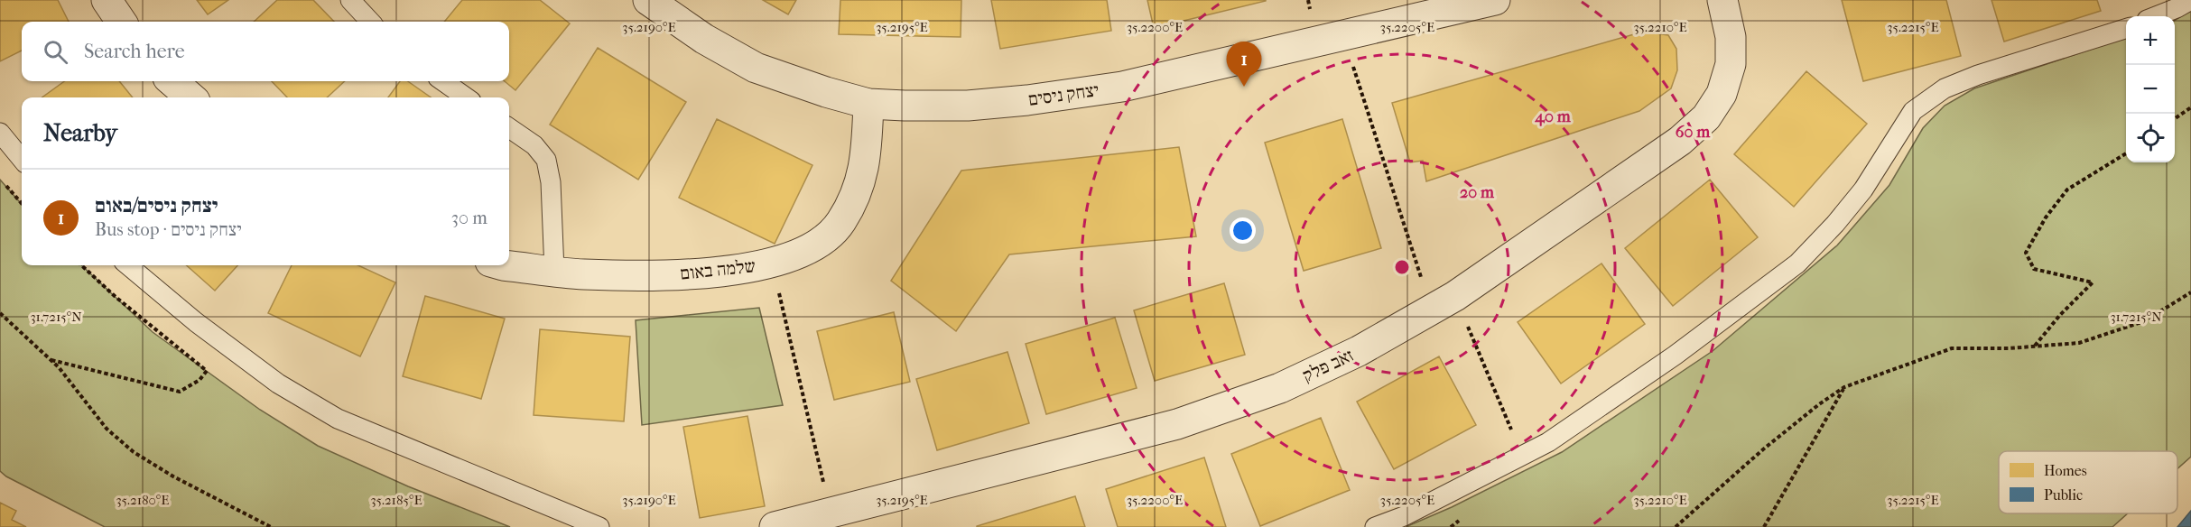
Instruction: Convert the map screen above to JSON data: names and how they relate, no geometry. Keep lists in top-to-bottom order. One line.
{"streets":{"street":["יצחק ניסים","שלמה באום","זאב פלק"]},"crossings":[["יצחק ניסים","שלמה באום"]],"legend":["Homes","Public"],"page":{"map_buttons":["+","−"],"search":"Search here","pins":"1","heading":"Nearby","list":[{"mark":"1","name":"יצחק ניסים/באום","note":"Bus stop · יצחק ניסים","value":"30 m"}]},"coordinates":["35.2190°E","35.2195°E","35.2200°E","35.2205°E","35.2210°E","35.2215°E","31.7215°N","35.2180°E","35.2185°E"],"rings":["40 m","60 m","20 m"]}
